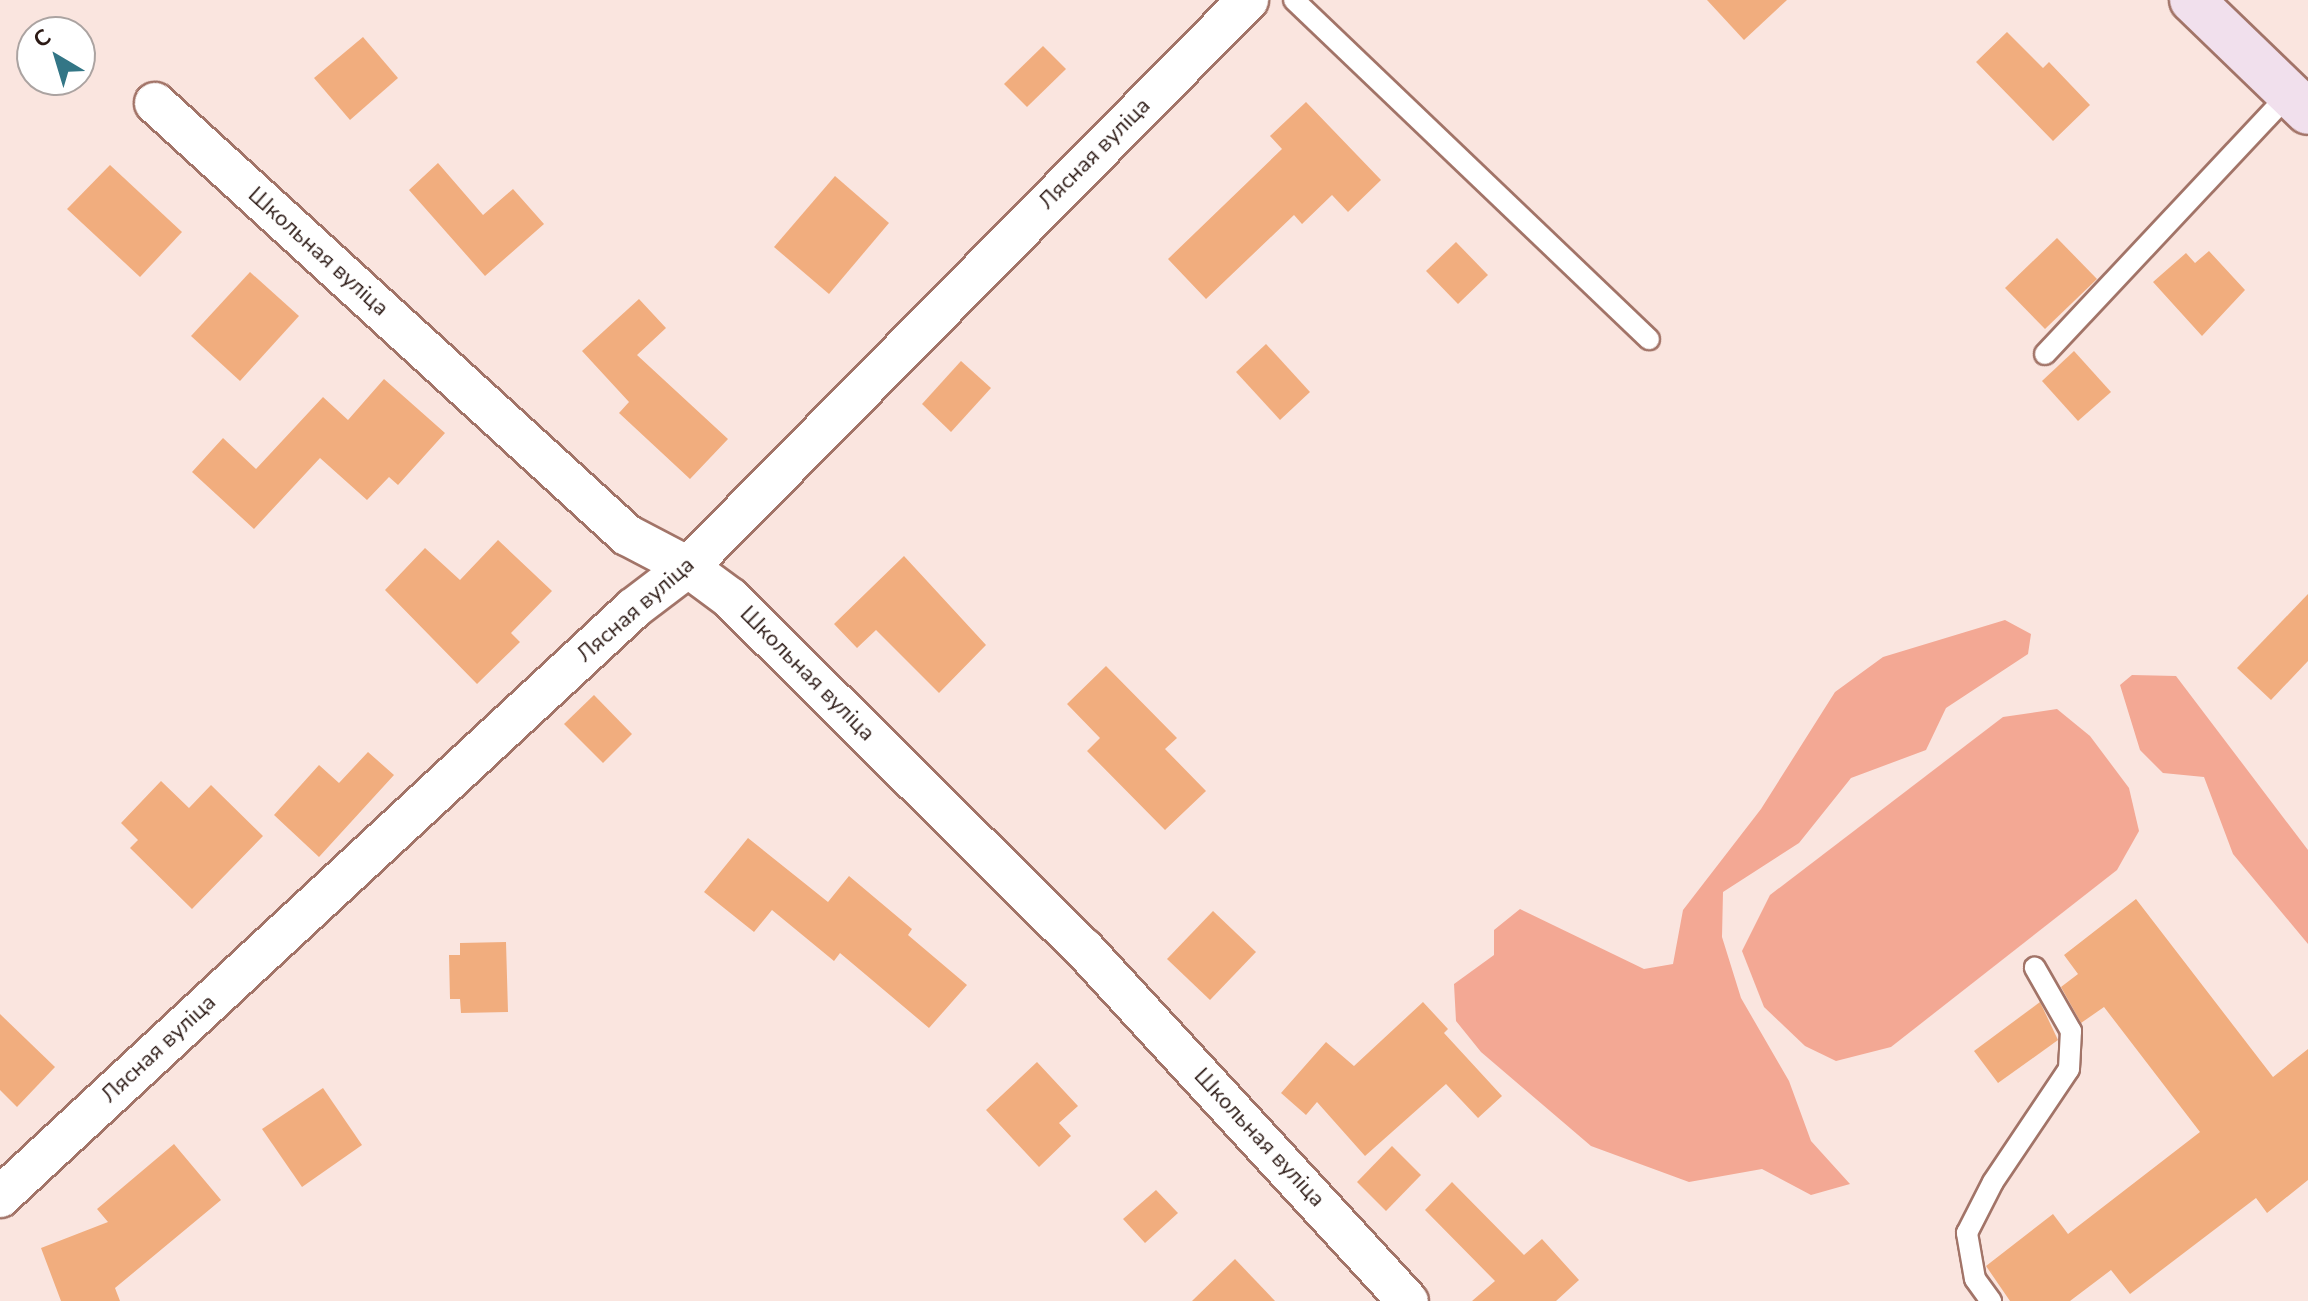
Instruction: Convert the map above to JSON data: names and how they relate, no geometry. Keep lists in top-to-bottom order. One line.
{"streets":{"street":["Лясная вуліца","Школьная вуліца"]},"crossings":[["Лясная вуліца","Школьная вуліца"]],"north":"top left"}
